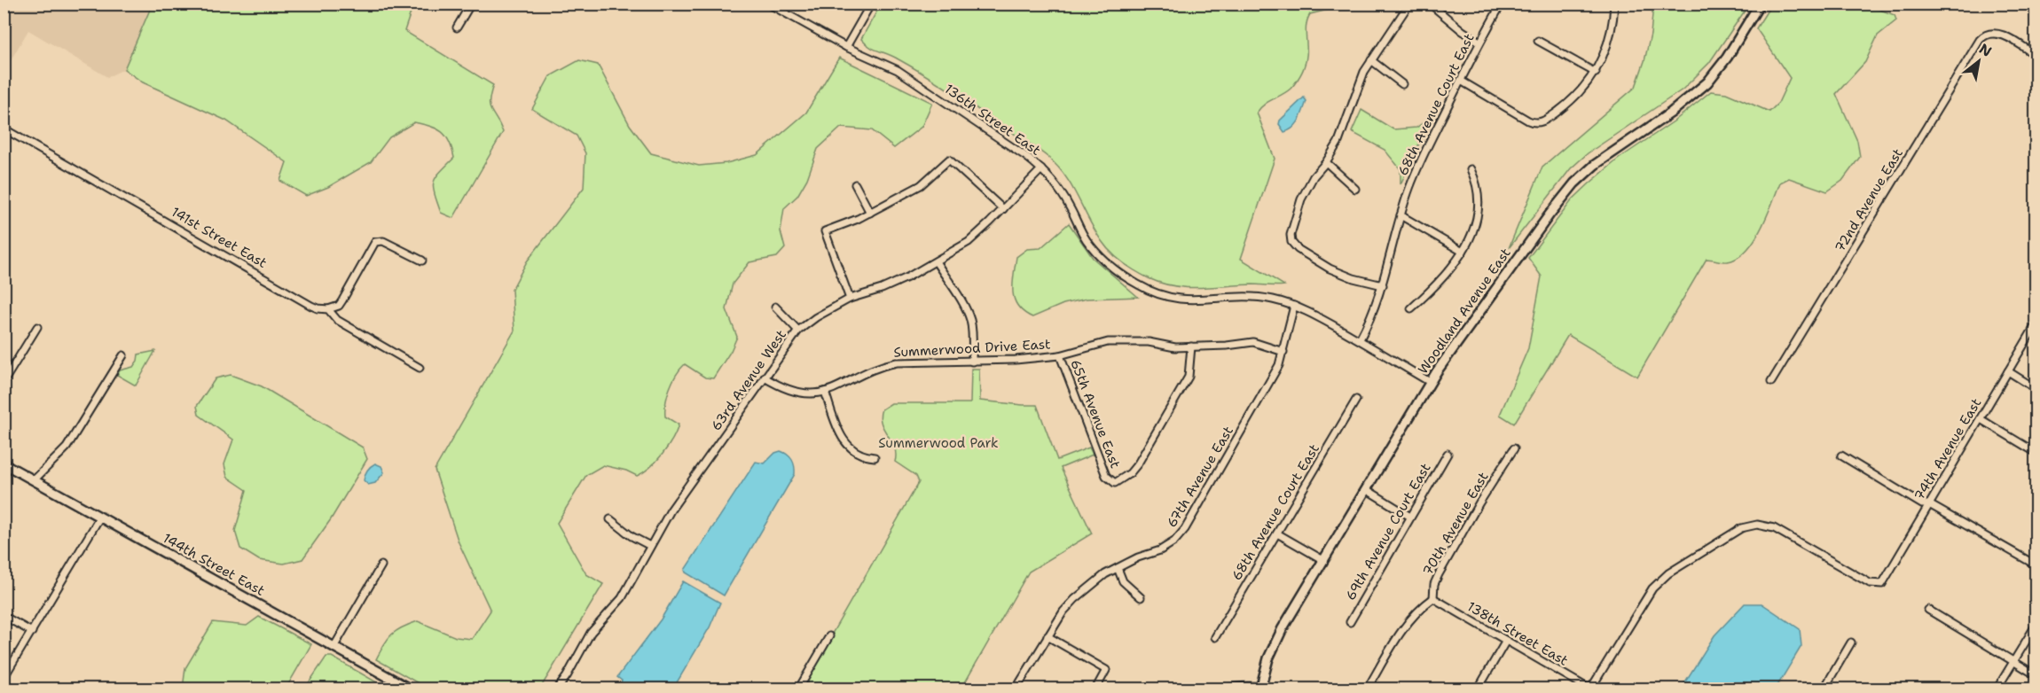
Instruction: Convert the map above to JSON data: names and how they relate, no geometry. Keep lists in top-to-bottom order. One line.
{"streets":{"street":["68th Avenue Court East","136th Street East","72nd Avenue East","141st Street East","Woodland Avenue East","Summerwood Drive East","63rd Avenue West","65th Avenue East","74th Avenue East","67th Avenue East","70th Avenue East","69th Avenue Court East","144th Street East","138th Street East"]},"crossings":[["68th Avenue Court East","136th Street East"],["136th Street East","Woodland Avenue East"],["136th Street East","63rd Avenue West"],["136th Street East","67th Avenue East"],["Summerwood Drive East","63rd Avenue West"],["Summerwood Drive East","65th Avenue East"],["Summerwood Drive East","67th Avenue East"],["74th Avenue East","138th Street East"],["70th Avenue East","138th Street East"]],"parks":["Summerwood Park"],"north":"top right"}
